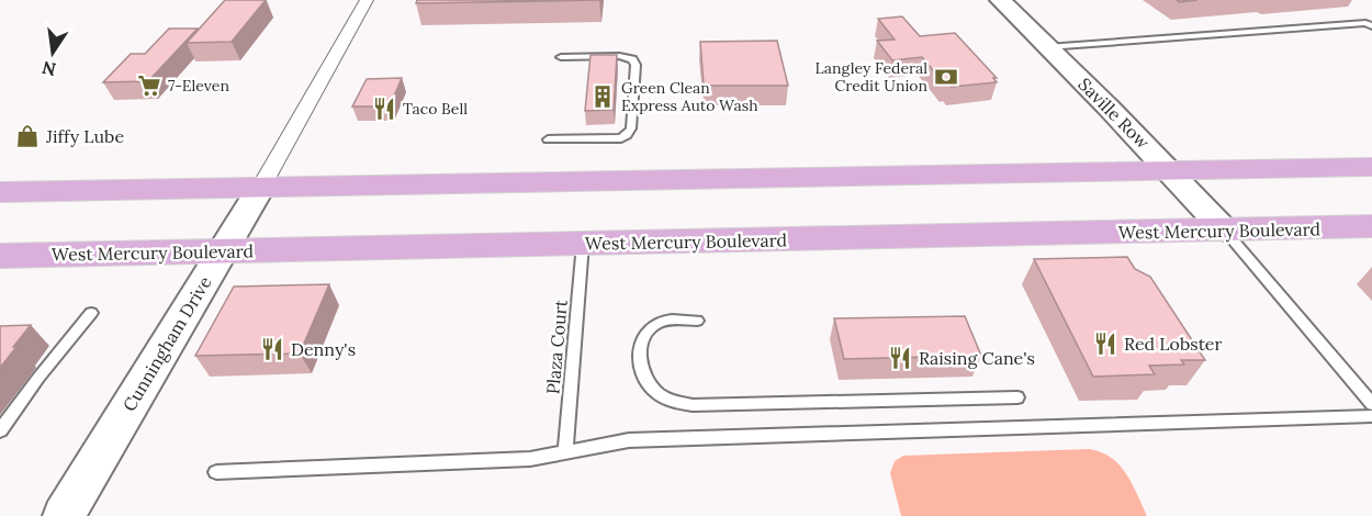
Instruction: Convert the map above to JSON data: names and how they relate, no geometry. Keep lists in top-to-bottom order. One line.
{"streets":{"main road":["West Mercury Boulevard"],"street":["Saville Row","Cunningham Drive"],"lane":["Plaza Court"]},"crossings":[["Saville Row","West Mercury Boulevard"],["West Mercury Boulevard","Cunningham Drive"],["West Mercury Boulevard","Plaza Court"]],"places":{"bank":["Langley Federal Credit Union"],"supermarket":["7-Eleven"],"building":["Green Clean Express Auto Wash"],"restaurant":["Taco Bell","Red Lobster","Denny's","Raising Cane's"],"shop":["Jiffy Lube"]},"north":"bottom"}
